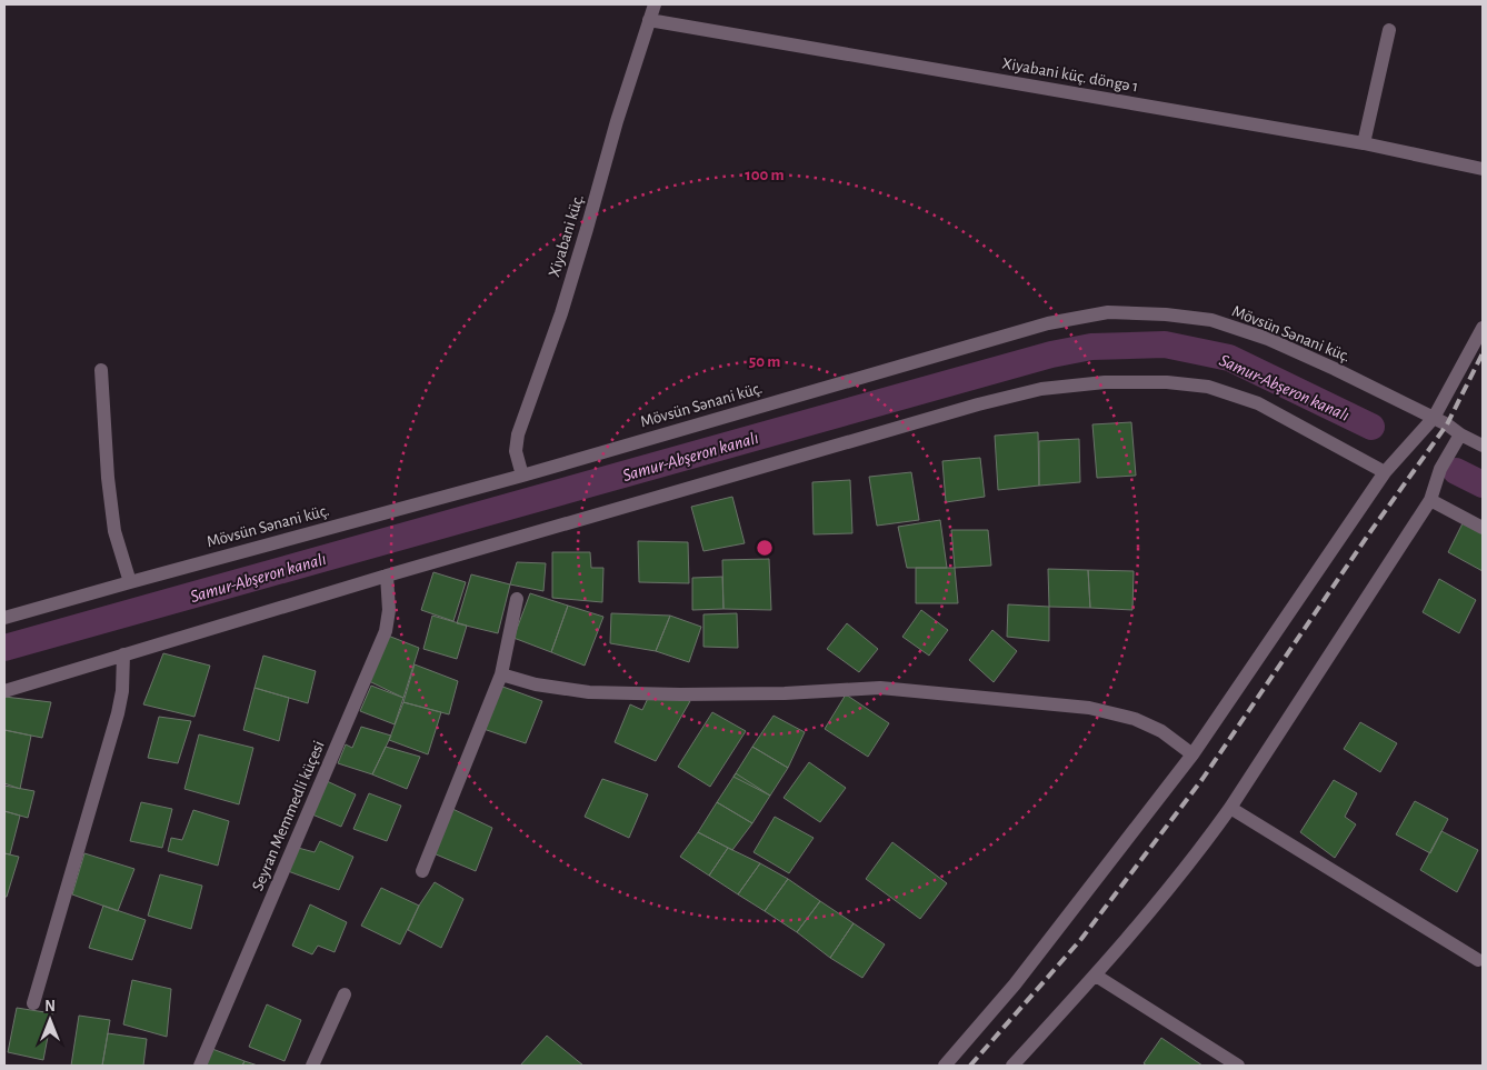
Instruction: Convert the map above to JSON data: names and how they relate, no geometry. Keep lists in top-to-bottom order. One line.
{"streets":{"street":["Xiyabani küç. döngə 1","Xiyabani küç.","Mövsün Sənani küç.","Seyran Memmedli küçesi"]},"crossings":[["Xiyabani küç. döngə 1","Xiyabani küç."],["Xiyabani küç.","Mövsün Sənani küç."]],"water":["Samur-Abşeron kanalı"],"north":"top","rings":["100 m","50 m"]}
